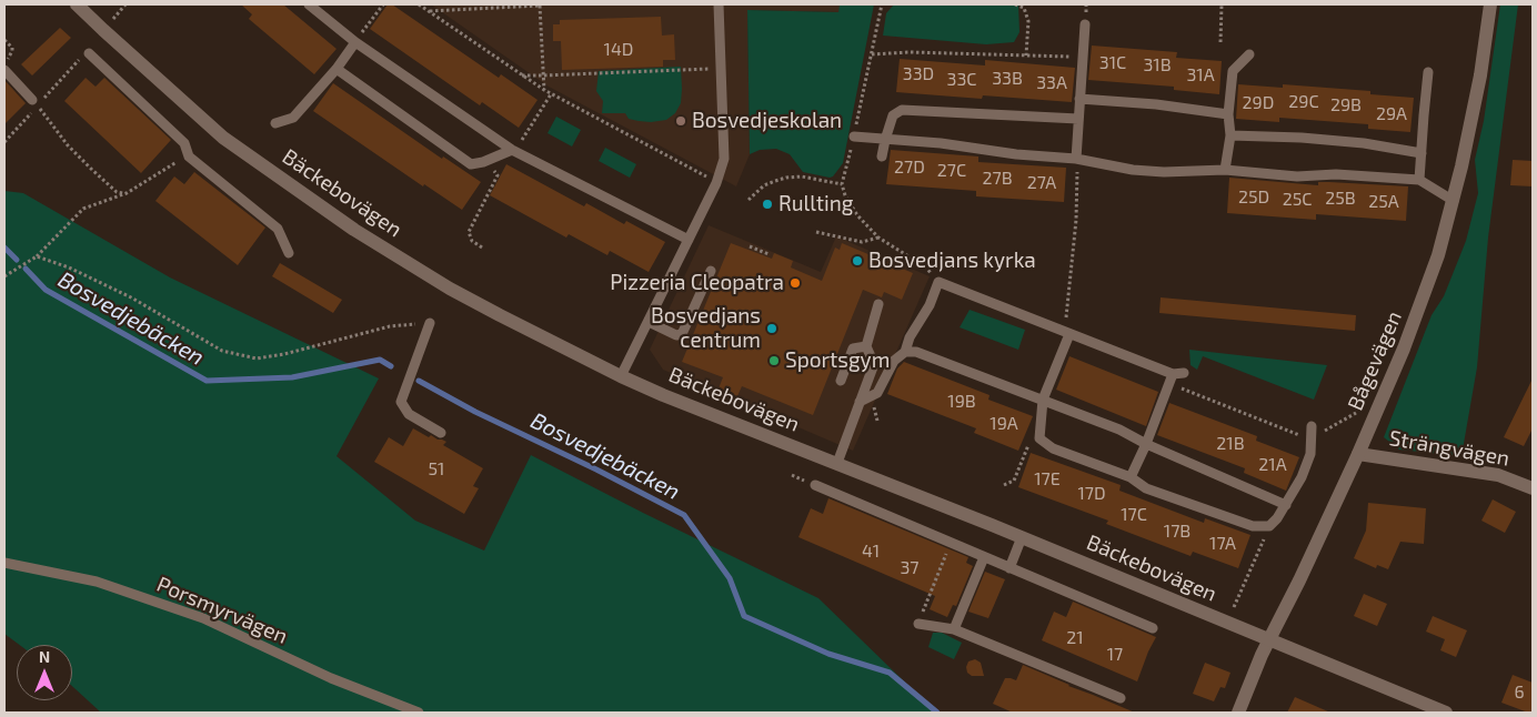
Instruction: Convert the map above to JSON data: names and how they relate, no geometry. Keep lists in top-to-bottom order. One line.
{"streets":{"street":["Bäckebovägen","Bågevägen","Strängvägen"],"lane":["Porsmyrvägen"]},"crossings":[["Bäckebovägen","Bågevägen"],["Bågevägen","Strängvägen"]],"water":["Bosvedjebäcken"],"places":["Bosvedjeskolan","Rullting","Bosvedjans kyrka","Pizzeria Cleopatra","Bosvedjans centrum","Sportsgym"],"house_numbers":["14D","31C","31B","33D","31A","33B","33C","33A","29C","29D","29B","29A","27D","27C","27B","27A","25D","25B","25C","25A","19B","19A","21B","21A","51","17E","17D","17C","17B","17A","41","37","21","17","6"],"north":"top"}
